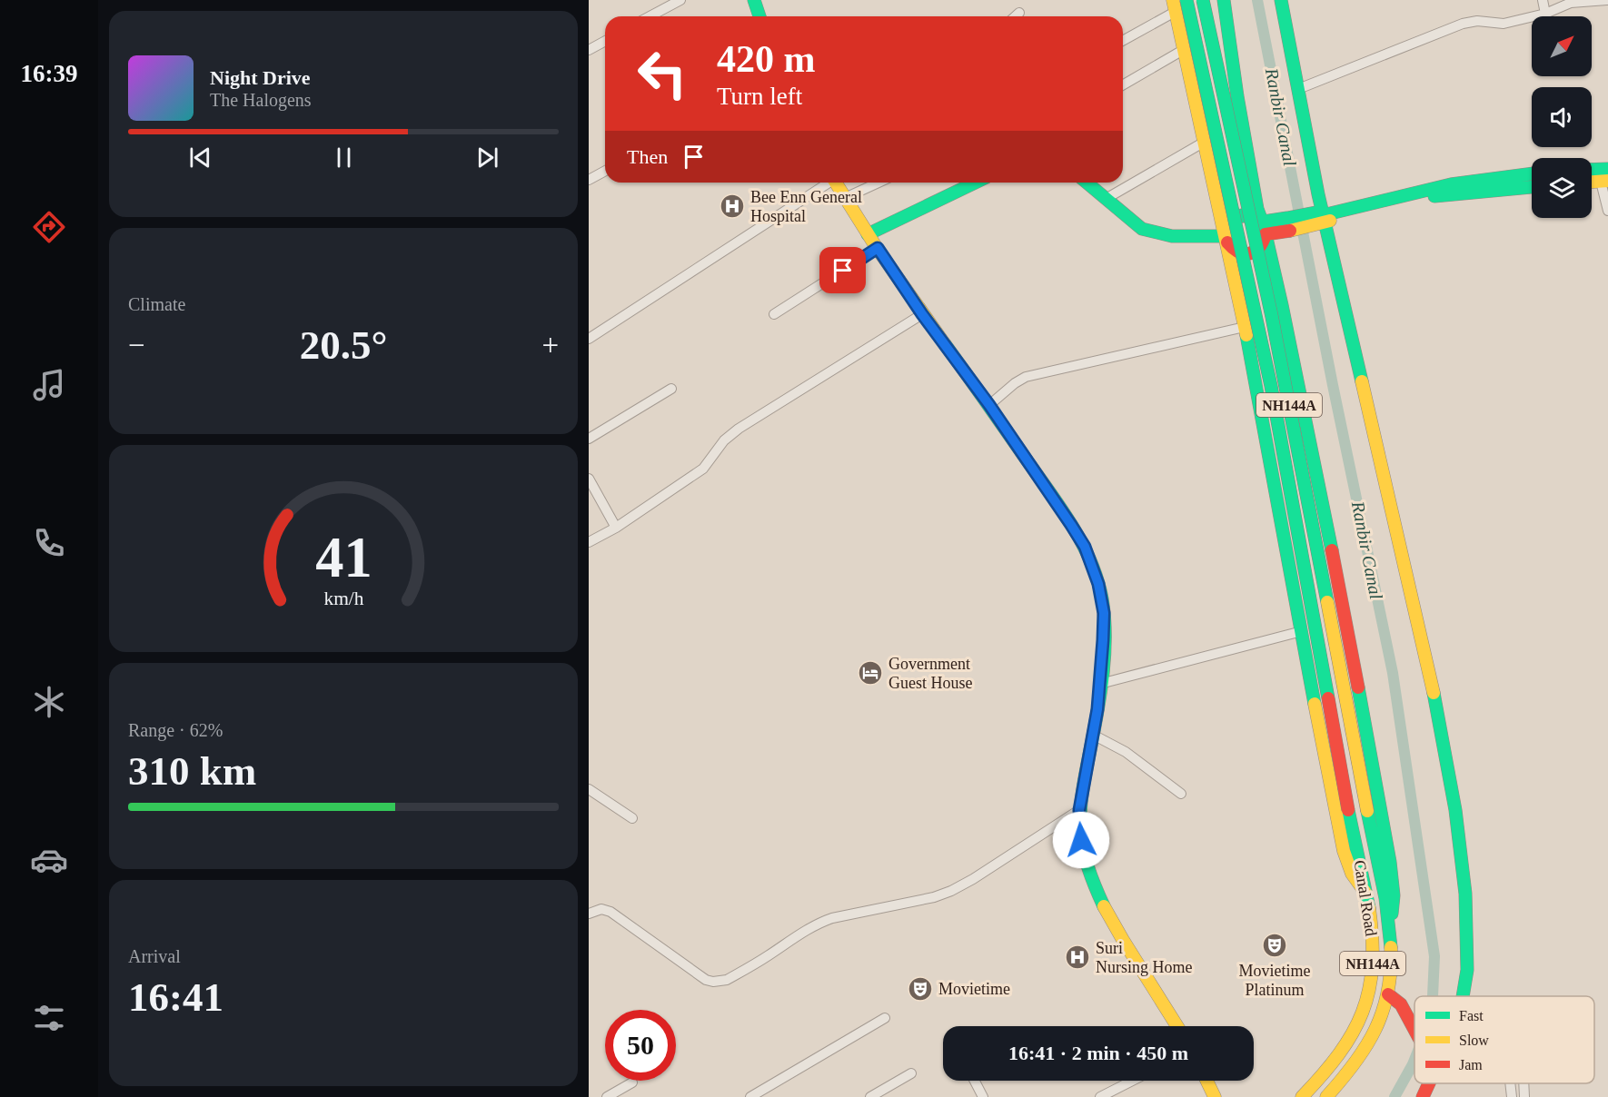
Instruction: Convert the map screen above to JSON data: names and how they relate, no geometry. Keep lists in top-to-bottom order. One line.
{"streets":{"main road":["NH144A","Canal Road"]},"crossings":[["NH144A","Canal Road"]],"water":["Ranbir Canal"],"places":{"hospital":["Bee Enn General Hospital","Suri Nursing Home"],"hotel":["Government Guest House"],"theatre":["Movietime Platinum","Movietime"]},"legend":["Fast","Slow","Jam"],"north":"top right","page":{"tabs":"16:39","turn":["420 m","Turn left"],"song":["Night Drive","The Halogens"],"then":"Then","tile":["Climate",["Range · 62%","310 km"],["Arrival","16:41"]],"heat":["−","20.5°","+"],"limit":"50","trip":"16:41 · 2 min · 450 m","gauge":["41","km/h"]}}
